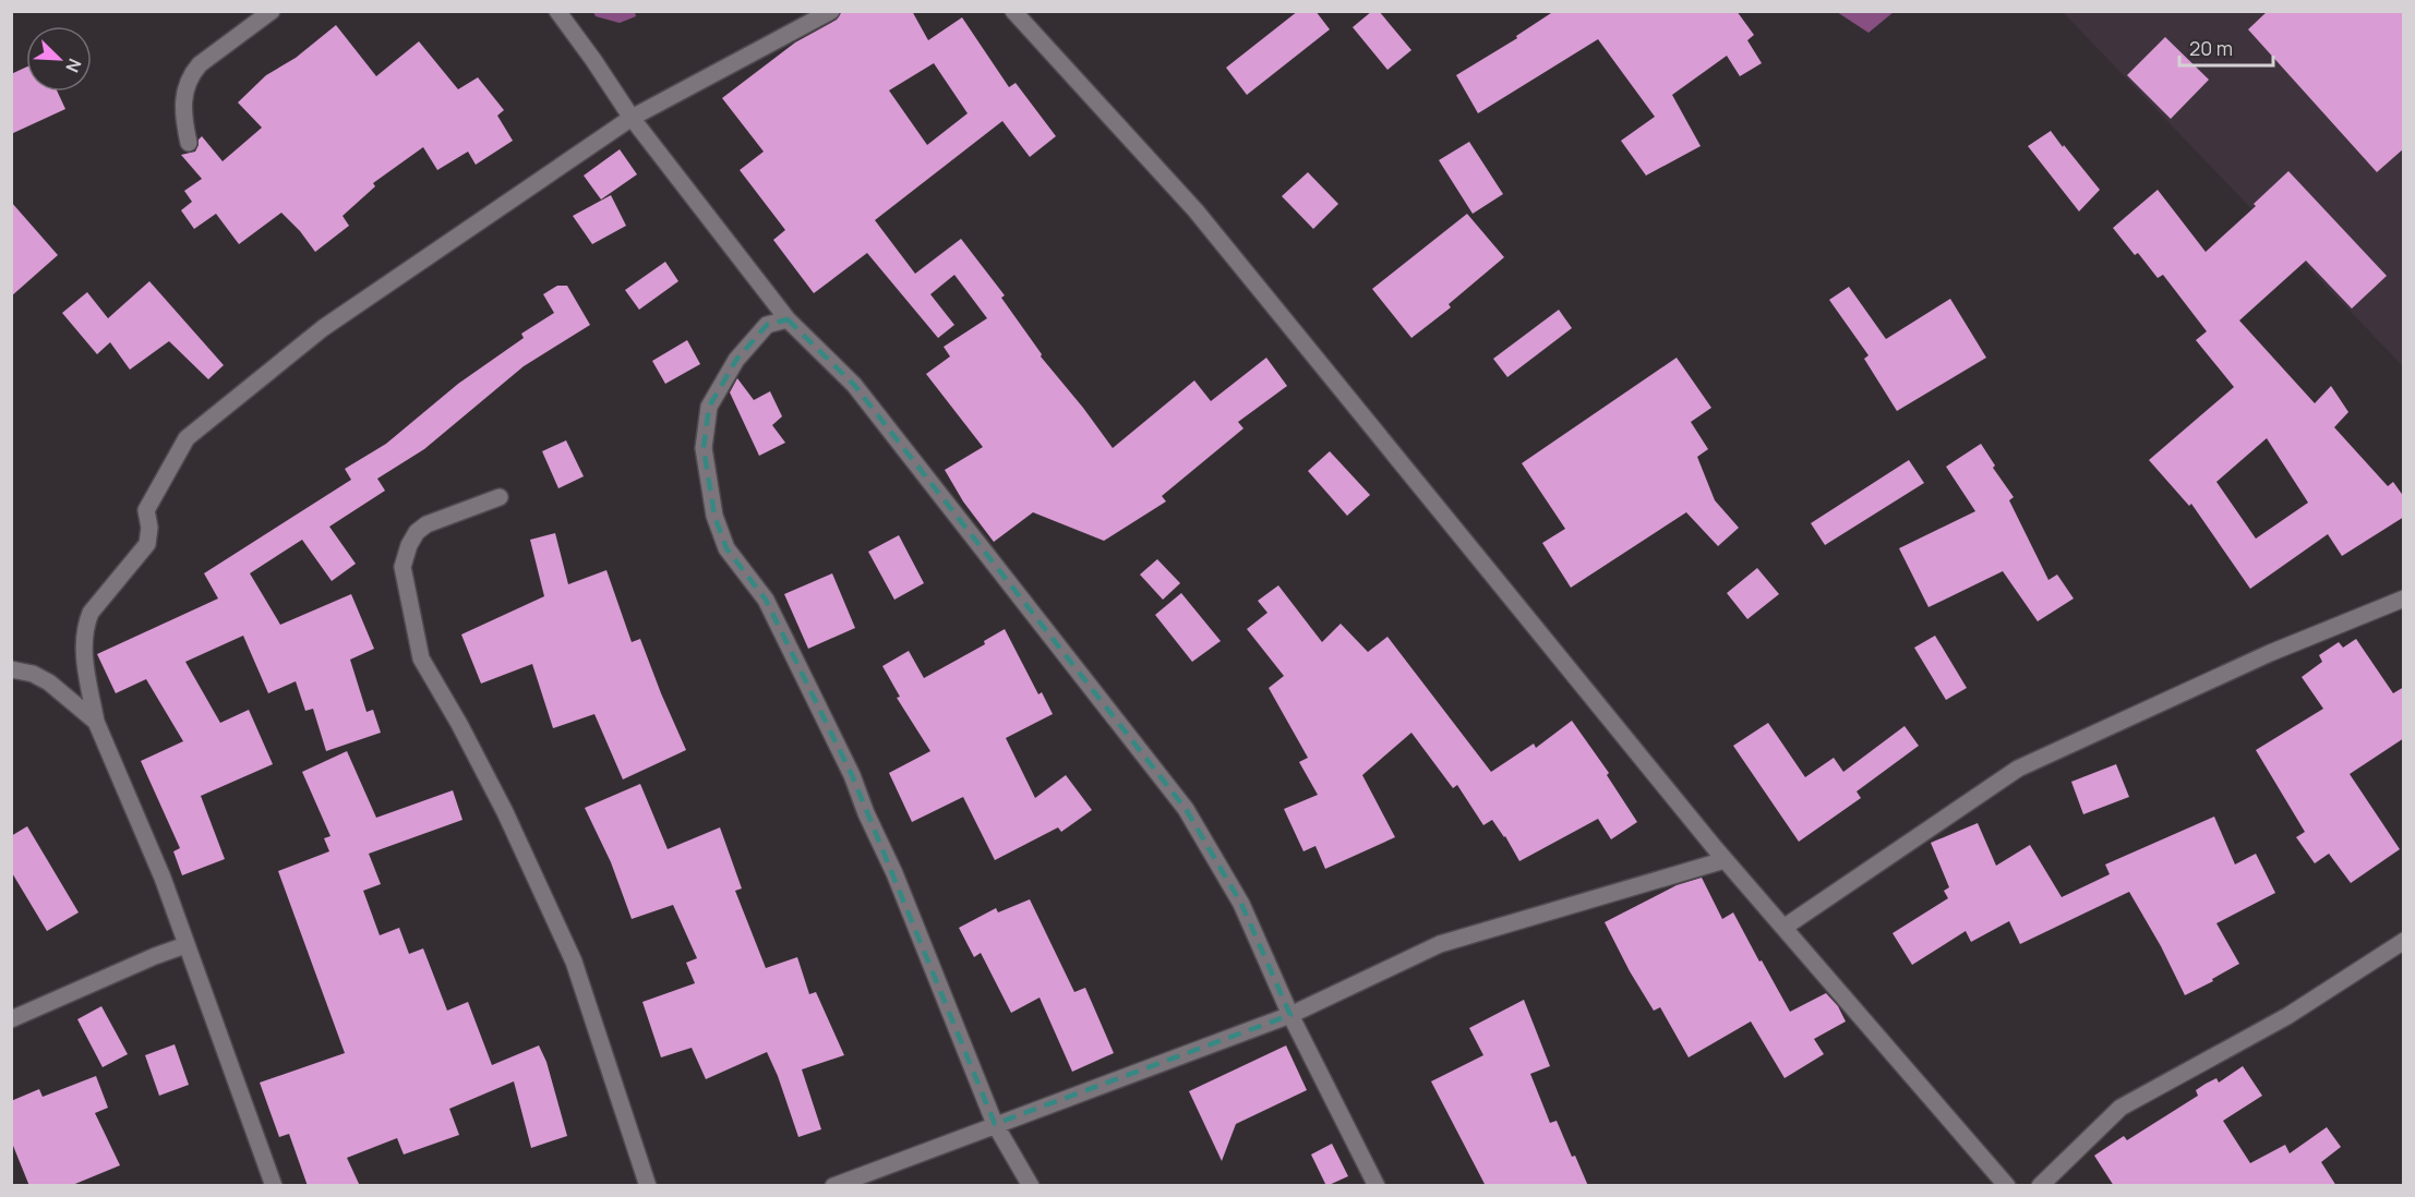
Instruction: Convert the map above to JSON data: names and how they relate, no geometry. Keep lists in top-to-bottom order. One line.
{"scale_bar":"20 m","north":"bottom right"}
